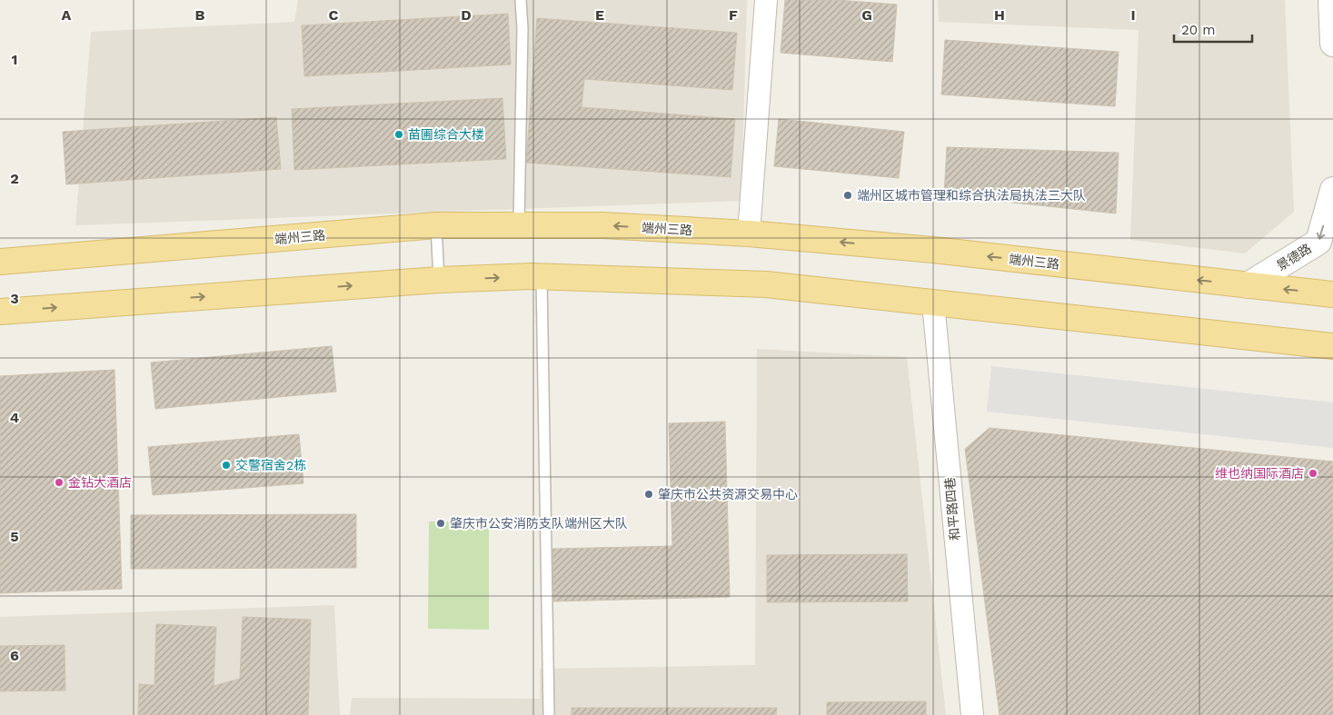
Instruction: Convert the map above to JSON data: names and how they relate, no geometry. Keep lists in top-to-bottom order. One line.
{"streets":{"main road":["端州三路"],"street":["景德路","和平路四巷"]},"crossings":[["端州三路","景德路"]],"one_way":["景德路"],"places":["苗圃综合大楼","端州区城市管理和综合执法局执法三大队","交警宿舍2栋","维也纳国际酒店","金钻大酒店","肇庆市公共资源交易中心","肇庆市公安消防支队端州区大队"],"scale_bar":"20 m","grid":{"columns":["A","B","C","D","E","F","G","H","I"],"rows":["1","2","3","4","5","6"]}}
